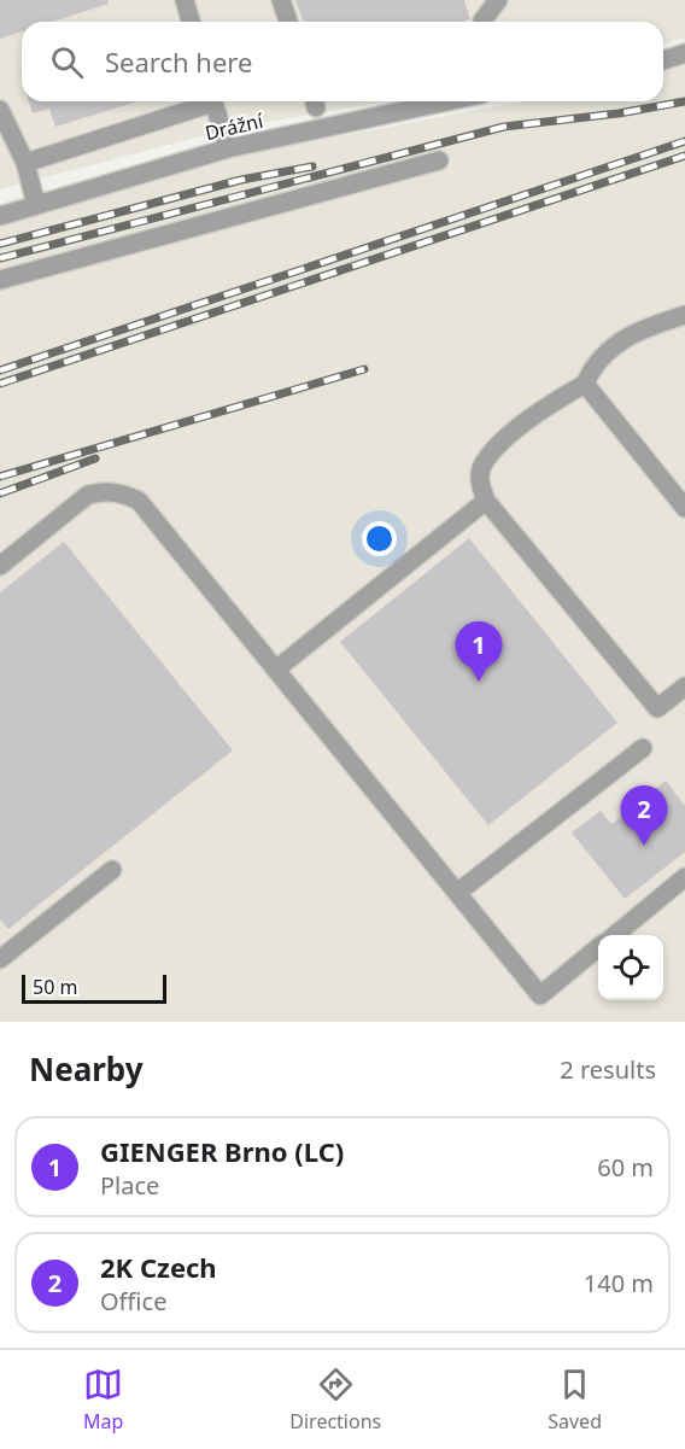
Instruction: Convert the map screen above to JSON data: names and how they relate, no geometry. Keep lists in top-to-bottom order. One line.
{"streets":{"street":["Drážní"]},"scale_bar":"50 m","page":{"search":"Search here","pins":["1","2"],"scale":"50 m","heading":["Nearby","2 results"],"list":[{"mark":"1","name":"GIENGER Brno (LC)","note":"Place","value":"60 m"},{"mark":"2","name":"2K Czech","note":"Office","value":"140 m"}],"nav":["Map","Directions","Saved"]}}
